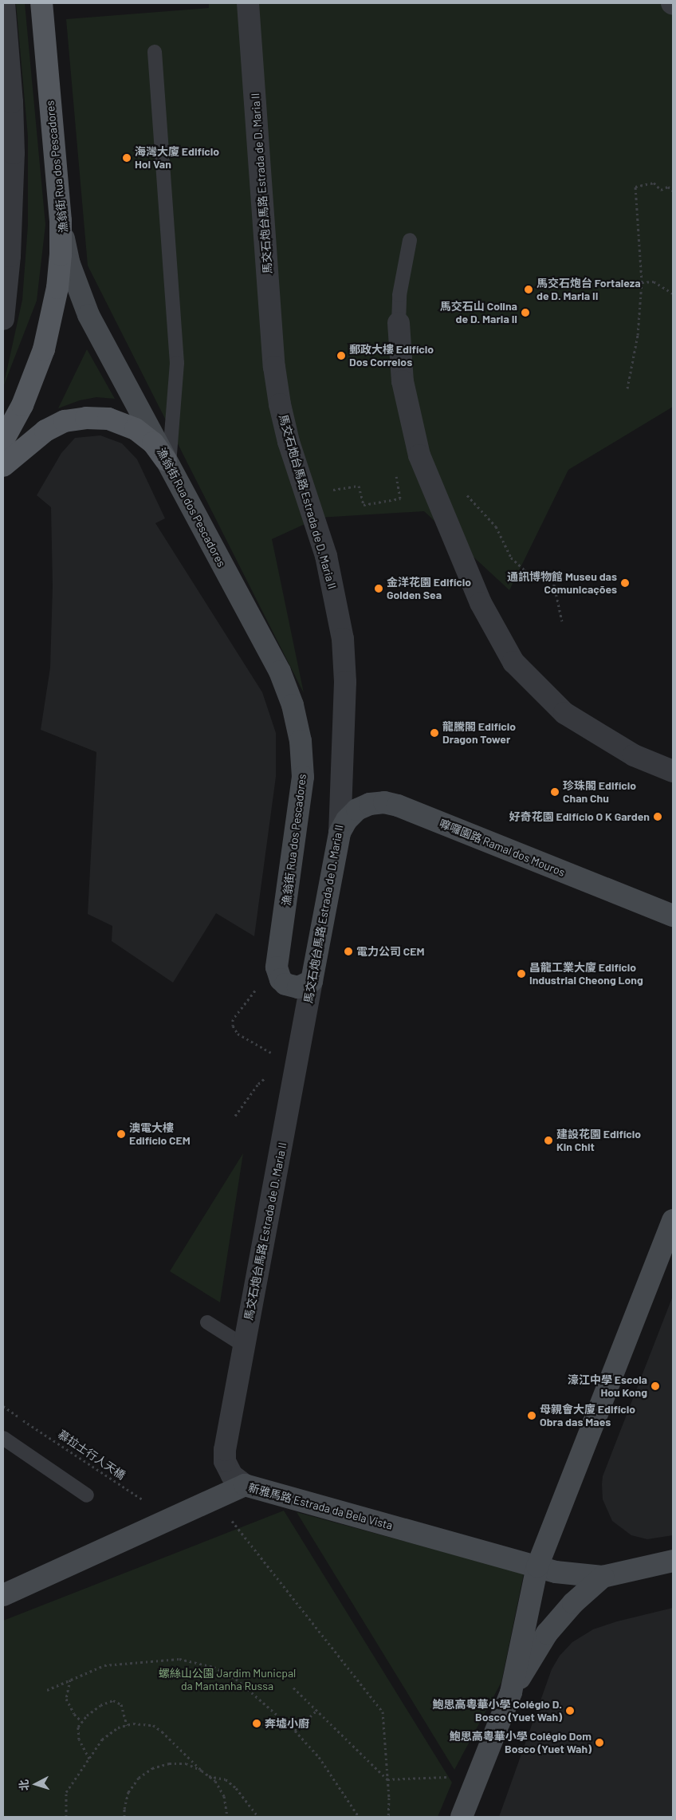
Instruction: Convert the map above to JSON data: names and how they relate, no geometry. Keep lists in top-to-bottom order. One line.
{"streets":{"main road":["漁翁街 Rua dos Pescadores","馬交石炮台馬路 Estrada de D. Maria II","嚤囉園路 Ramal dos Mouros","新雅馬路 Estrada da Bela Vista"],"path":["慕拉士行人天橋"]},"crossings":[["漁翁街 Rua dos Pescadores","馬交石炮台馬路 Estrada de D. Maria II"],["馬交石炮台馬路 Estrada de D. Maria II","嚤囉園路 Ramal dos Mouros"],["馬交石炮台馬路 Estrada de D. Maria II","新雅馬路 Estrada da Bela Vista"],["慕拉士行人天橋","新雅馬路 Estrada da Bela Vista"]],"parks":["螺絲山公園 Jardim Municpal da Mantanha Russa"],"places":["海灣大廈 Edifício Hoi Van","馬交石炮台 Fortaleza de D. Maria II","馬交石山 Colina de D. Maria II","郵政大樓 Edifício Dos Correios","通訊博物館 Museu das Comunicações","金洋花園 Edifício Golden Sea","龍騰閣 Edifício Dragon Tower","珍珠閣 Edifício Chan Chu","好奇花園 Edifício O K Garden","電力公司 CEM","昌龍工業大廈 Edifício Industrial Cheong Long","澳電大樓 Edifício CEM","建設花園 Edifício Kin Chit","濠江中學 Escola Hou Kong","母親會大廈 Edifício Obra das Maes","鮑思高粵華小學 Colégio D. Bosco (Yuet Wah)","奔墟小廚","鮑思高粵華小學 Colégio Dom Bosco (Yuet Wah)"],"north":"left"}
